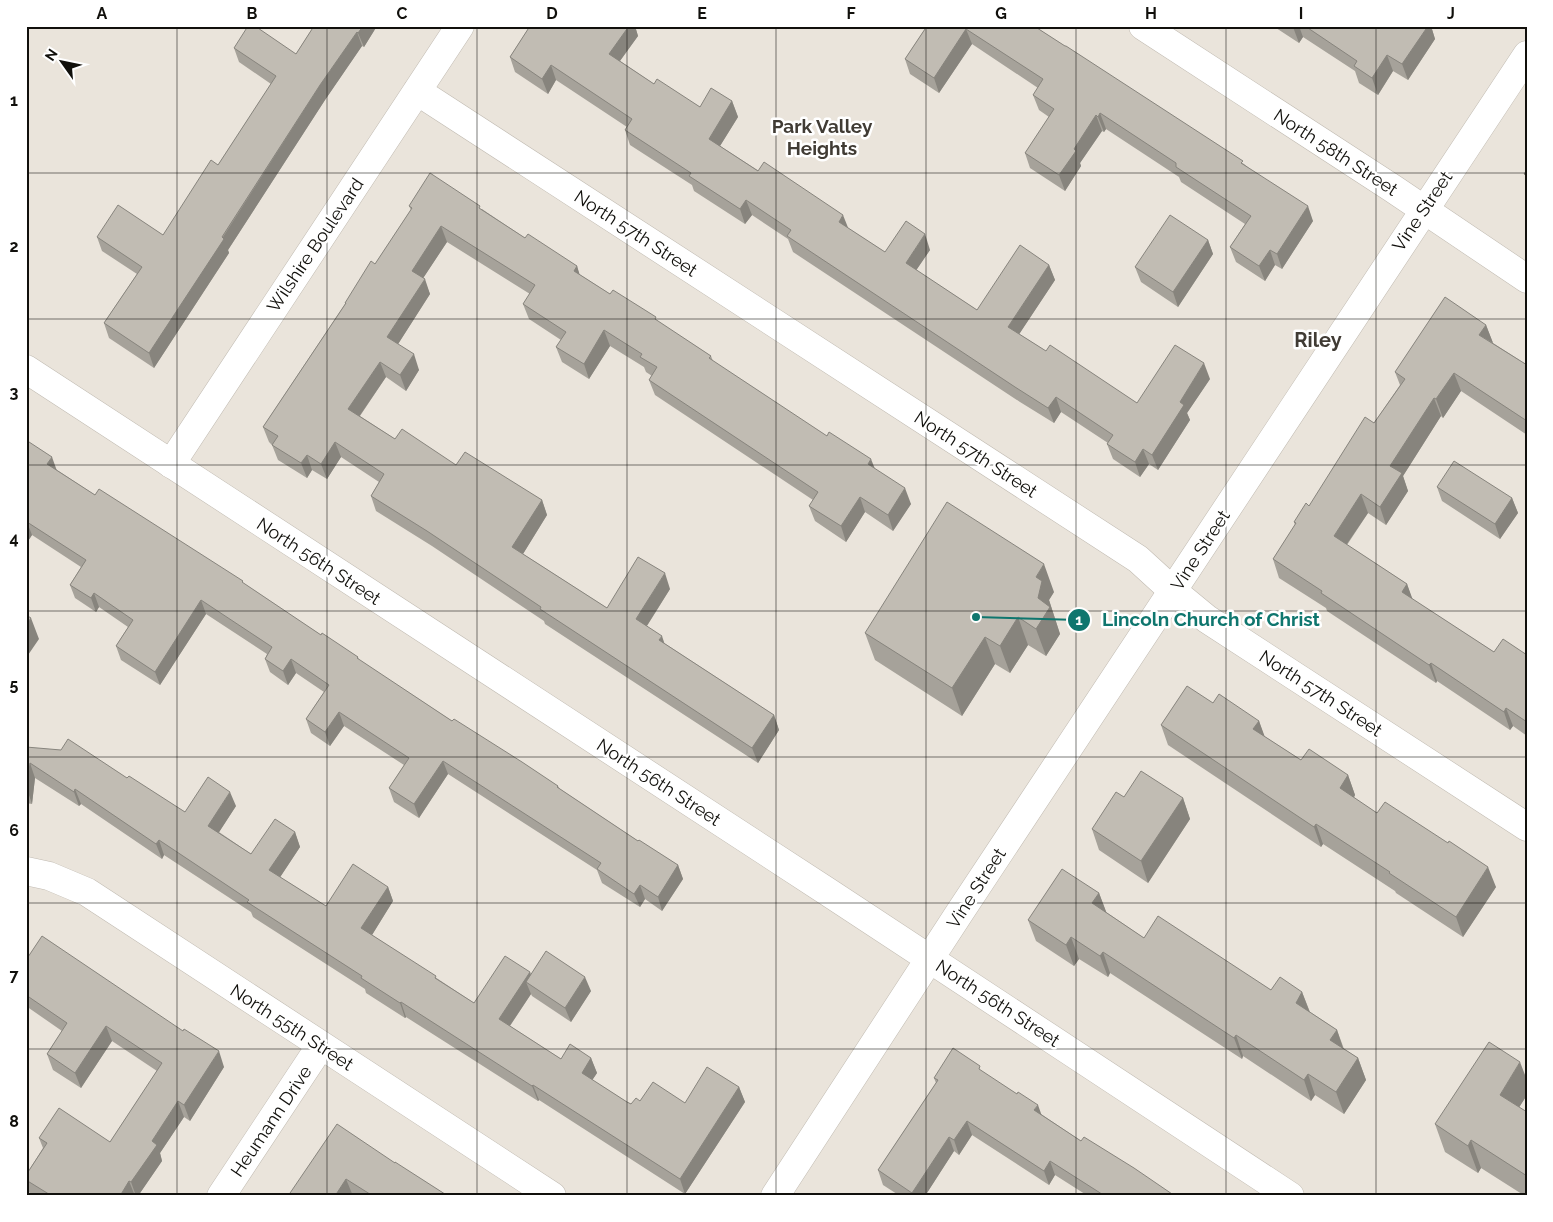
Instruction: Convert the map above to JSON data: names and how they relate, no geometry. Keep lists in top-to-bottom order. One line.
{"streets":{"street":["North 58th Street","Vine Street","North 57th Street","Wilshire Boulevard","North 56th Street","North 55th Street","Heumann Drive"]},"crossings":[["North 58th Street","Vine Street"],["Vine Street","North 57th Street"],["Vine Street","North 56th Street"],["North 57th Street","Wilshire Boulevard"],["Wilshire Boulevard","North 56th Street"],["North 55th Street","Heumann Drive"]],"districts":["Park Valley Heights","Riley"],"places":["Lincoln Church of Christ"],"north":"top left","grid":{"columns":["A","B","C","D","E","F","G","H","I","J"],"rows":["1","2","3","4","5","6","7","8"]}}
